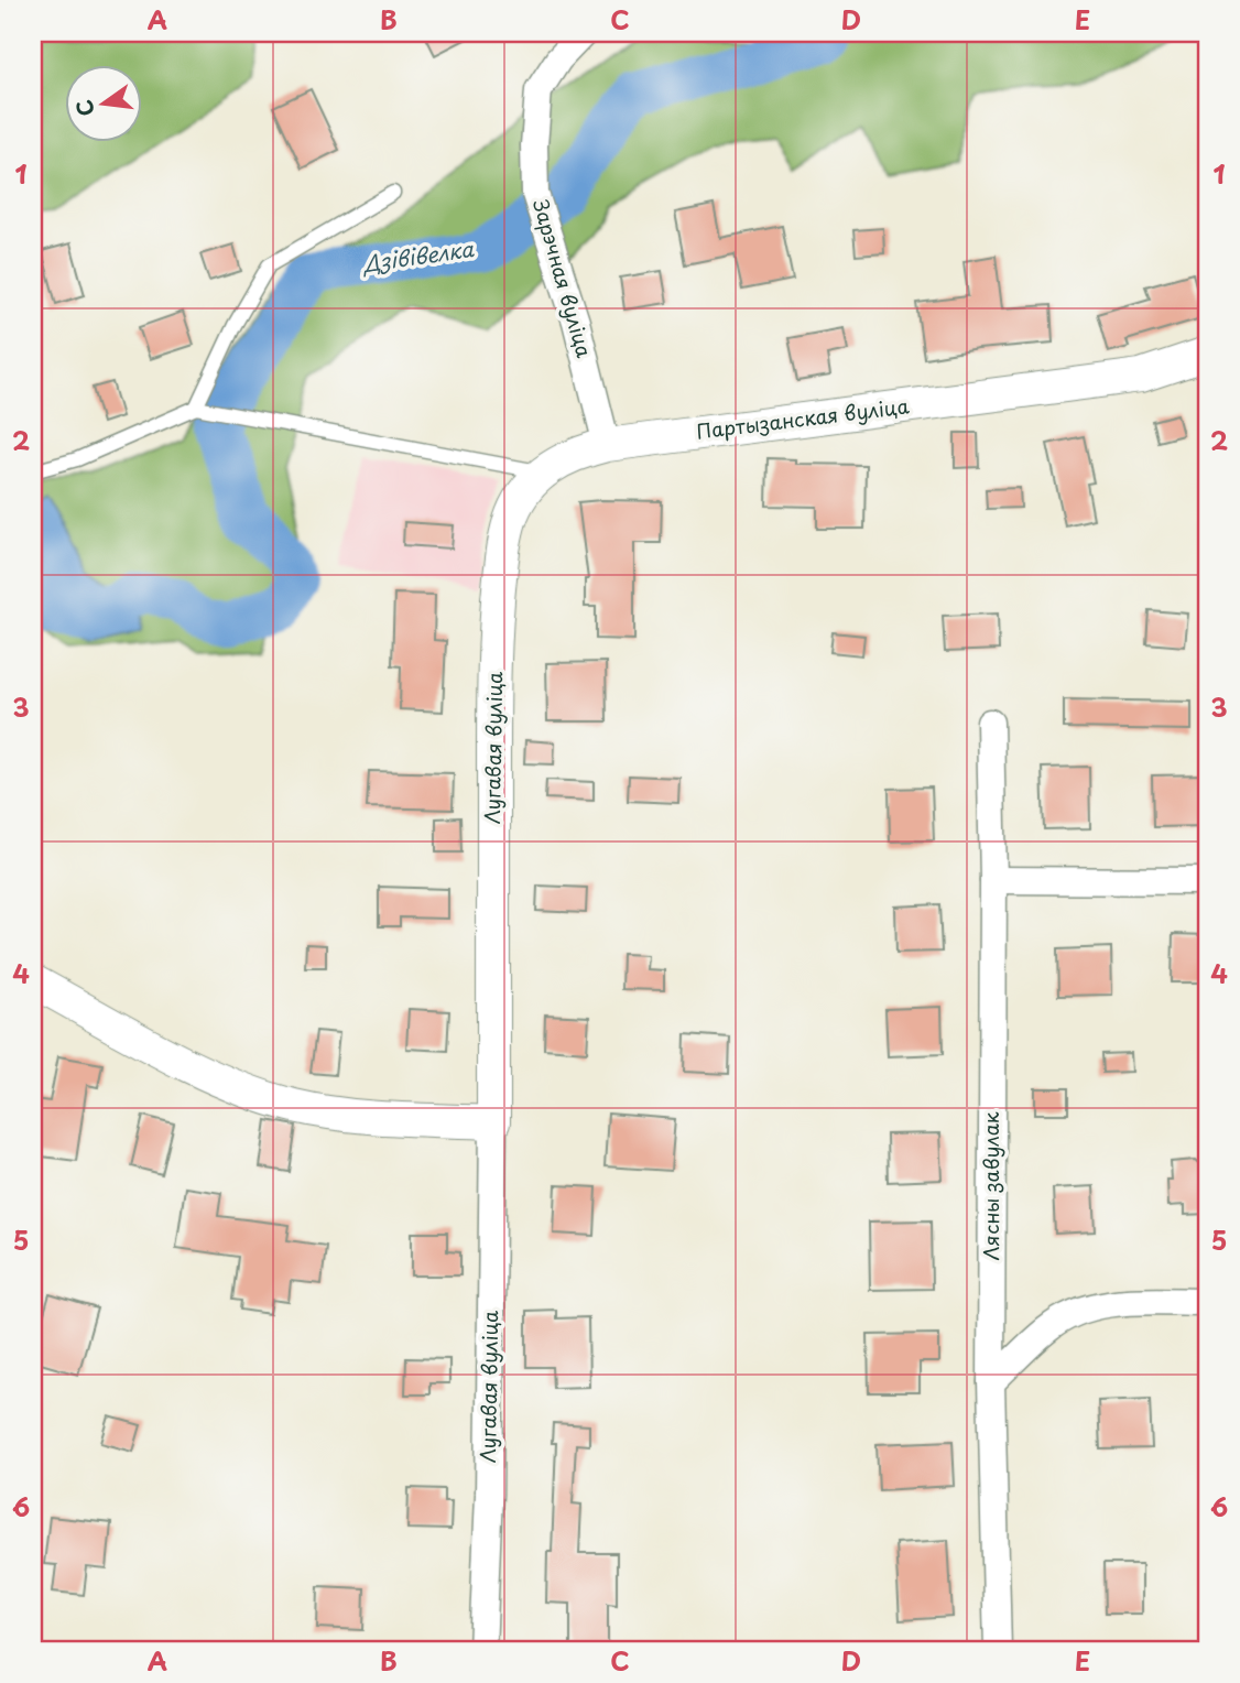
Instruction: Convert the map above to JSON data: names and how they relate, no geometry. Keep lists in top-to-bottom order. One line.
{"streets":{"street":["Зарэчная вуліца","Партызанская вуліца","Лугавая вуліца","Лясны завулак"]},"crossings":[["Зарэчная вуліца","Партызанская вуліца"],["Партызанская вуліца","Лугавая вуліца"]],"water":["Дзівівелка"],"north":"left","grid":{"columns":["A","B","C","D","E"],"rows":["1","2","3","4","5","6"]}}
